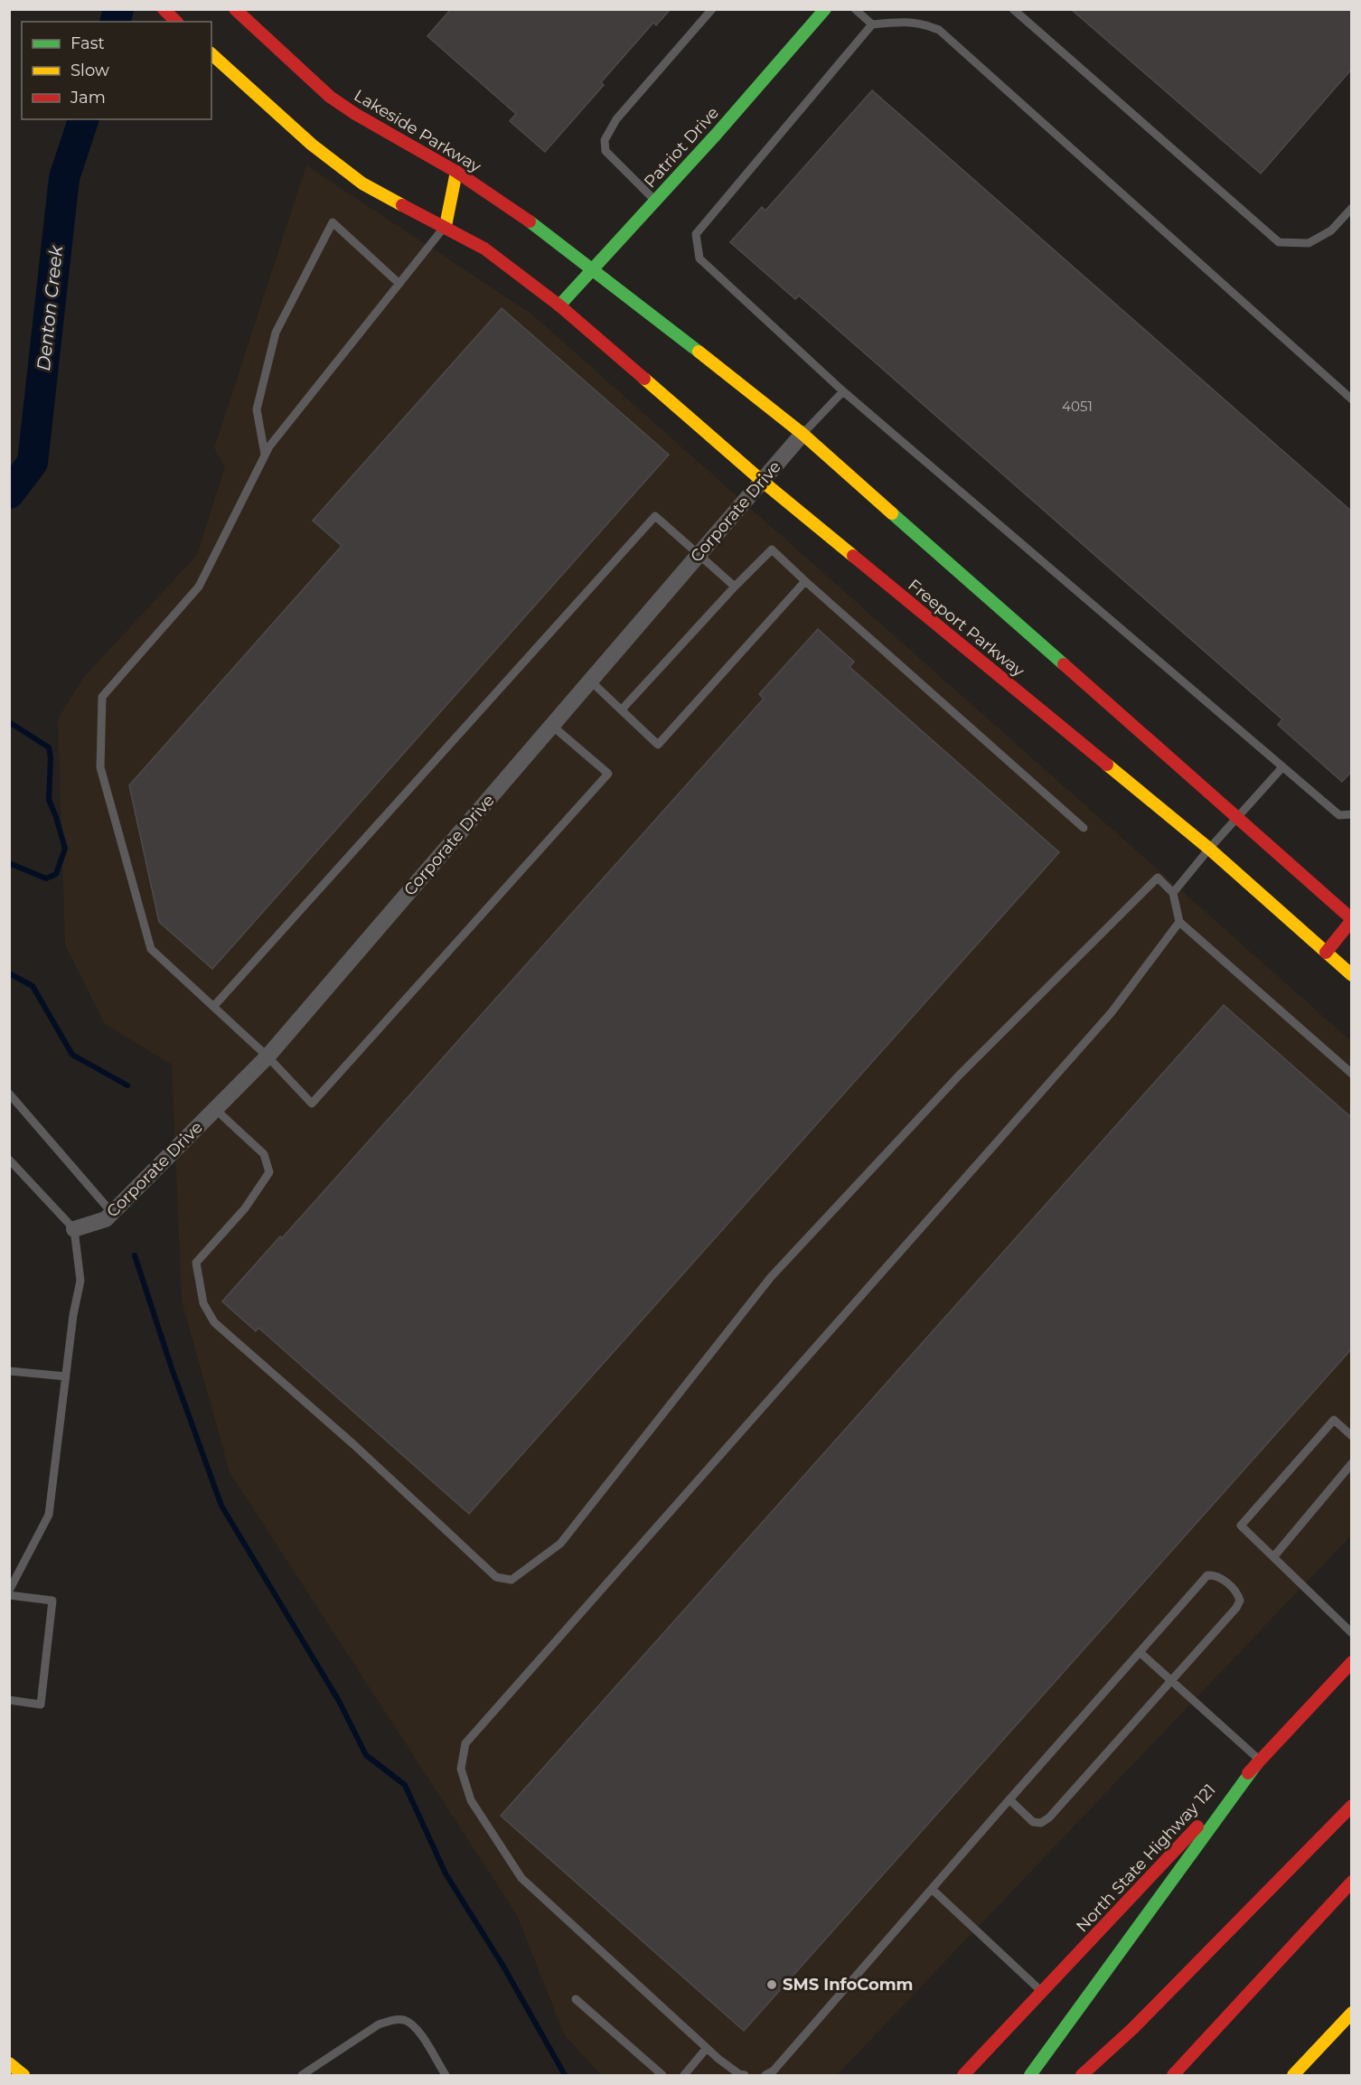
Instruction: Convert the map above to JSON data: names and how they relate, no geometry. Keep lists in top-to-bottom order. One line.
{"streets":{"main road":["Lakeside Parkway","Patriot Drive","Freeport Parkway","North State Highway 121"],"street":["Corporate Drive"]},"crossings":[["Lakeside Parkway","Patriot Drive"],["Patriot Drive","Freeport Parkway"],["Corporate Drive","Freeport Parkway"]],"water":["Denton Creek"],"places":["SMS InfoComm"],"house_numbers":["4051"],"legend":["Fast","Slow","Jam"]}
